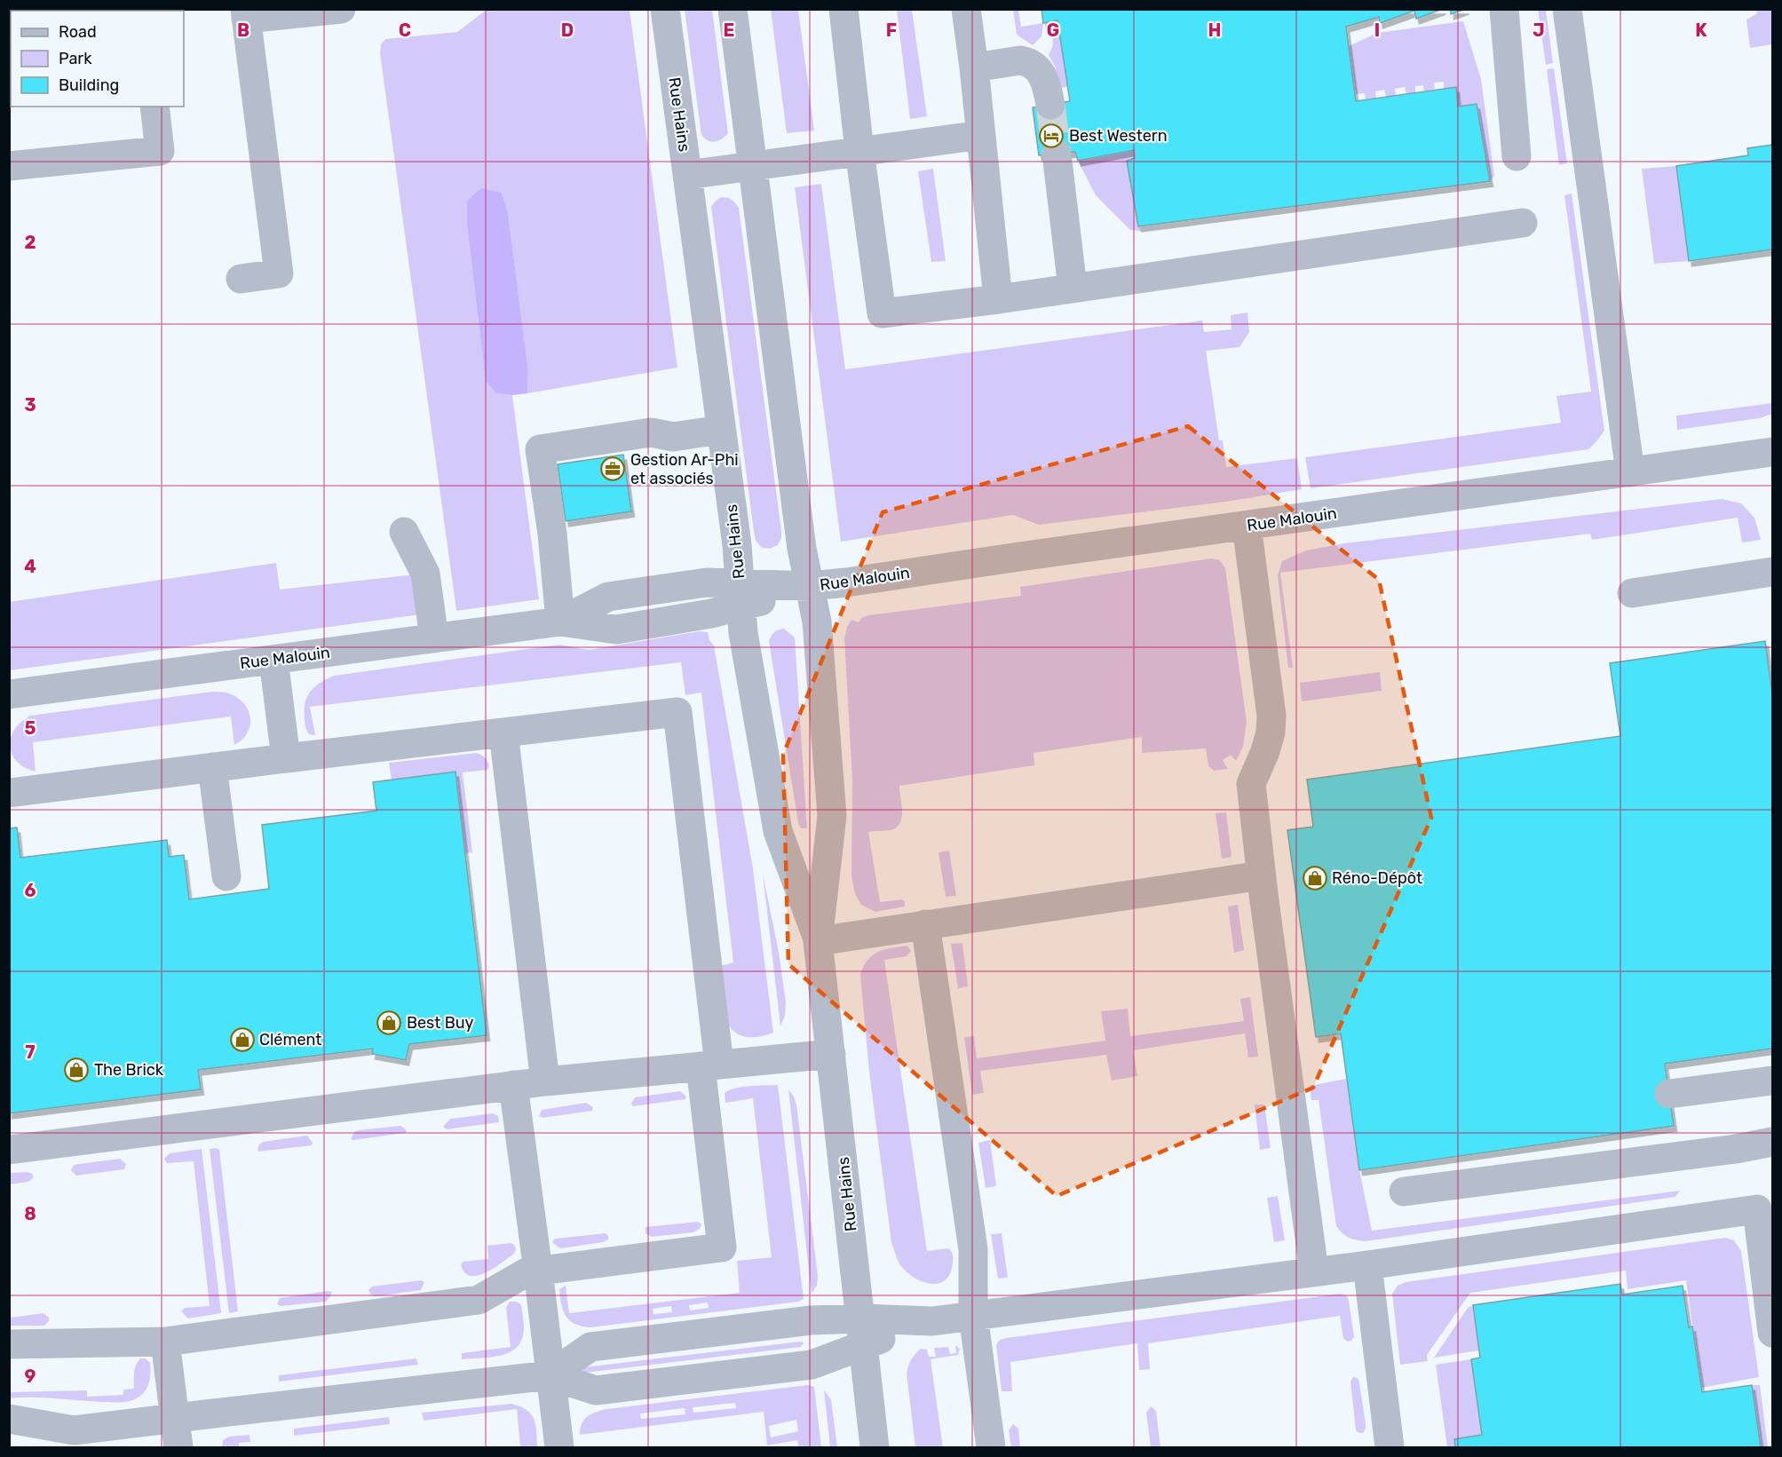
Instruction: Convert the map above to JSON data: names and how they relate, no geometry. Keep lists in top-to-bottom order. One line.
{"streets":{"street":["Rue Hains","Rue Malouin"]},"crossings":[["Rue Hains","Rue Malouin"]],"places":{"hotel":["Best Western"],"office":["Gestion Ar-Phi et associés"],"shop":["Réno-Dépôt","Best Buy","Clément","The Brick"]},"legend":["Road","Park","Building"],"grid":{"columns":["B","C","D","E","F","G","H","I","J","K"],"rows":["2","3","4","5","6","7","8","9"]}}
